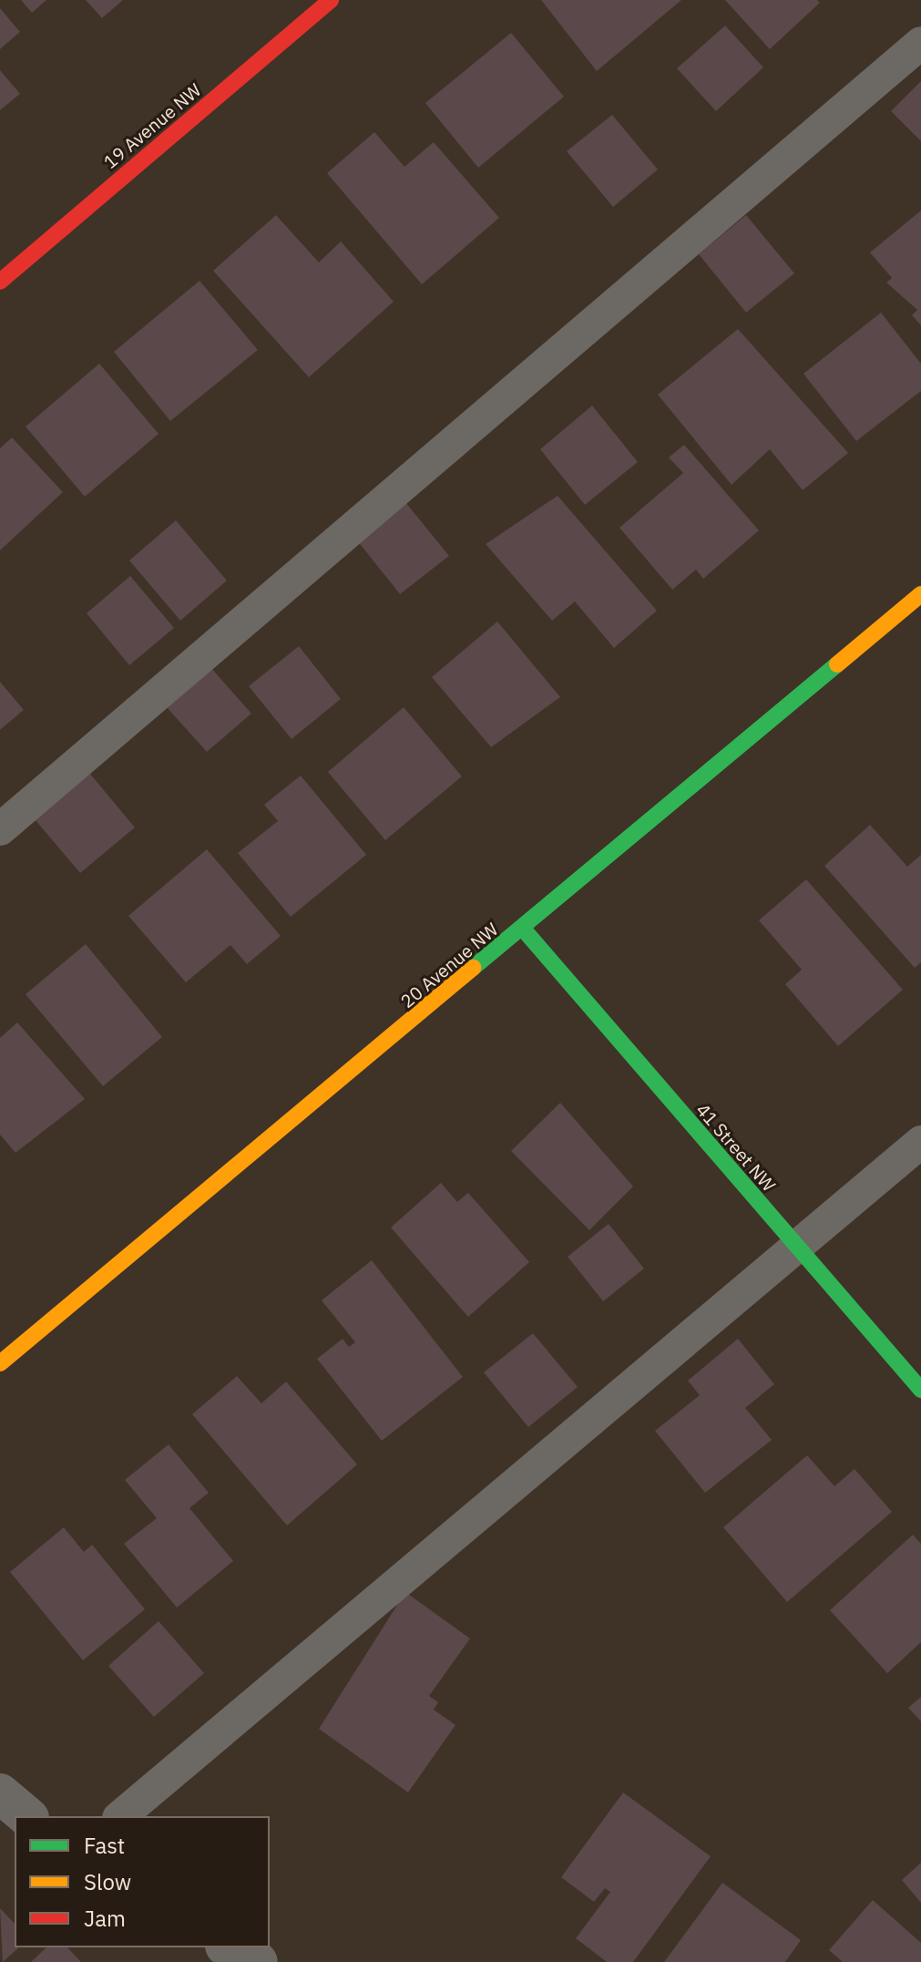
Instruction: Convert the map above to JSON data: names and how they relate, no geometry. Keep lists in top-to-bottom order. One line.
{"streets":{"street":["19 Avenue NW","20 Avenue NW","41 Street NW"]},"crossings":[["20 Avenue NW","41 Street NW"]],"legend":["Fast","Slow","Jam"]}
